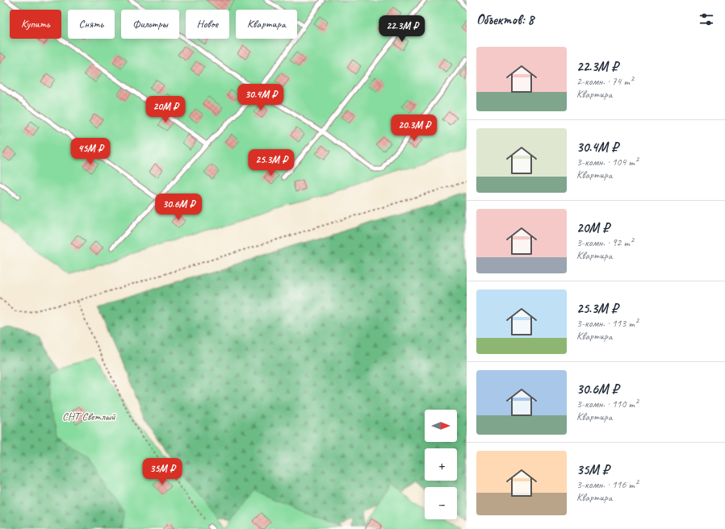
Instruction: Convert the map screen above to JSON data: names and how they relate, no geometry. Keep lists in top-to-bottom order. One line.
{"parks":["СНТ Светлый"],"north":"right","page":{"heading":"Объектов: 8","chip":["Купить","Снять","Фильтры","Новое","Квартира"],"price":["22.3M ₽","30.4M ₽","20M ₽","20.3M ₽","45M ₽","25.3M ₽","30.6M ₽","35M ₽"],"list":[{"name":"22.3M ₽","note":"2-комн. · 74 m² · Квартира"},{"name":"30.4M ₽","note":"3-комн. · 104 m² · Квартира"},{"name":"20M ₽","note":"3-комн. · 92 m² · Квартира"},{"name":"25.3M ₽","note":"3-комн. · 113 m² · Квартира"},{"name":"30.6M ₽","note":"3-комн. · 110 m² · Квартира"},{"name":"35M ₽","note":"3-комн. · 116 m² · Квартира"}],"map_buttons":["+","−"]}}
